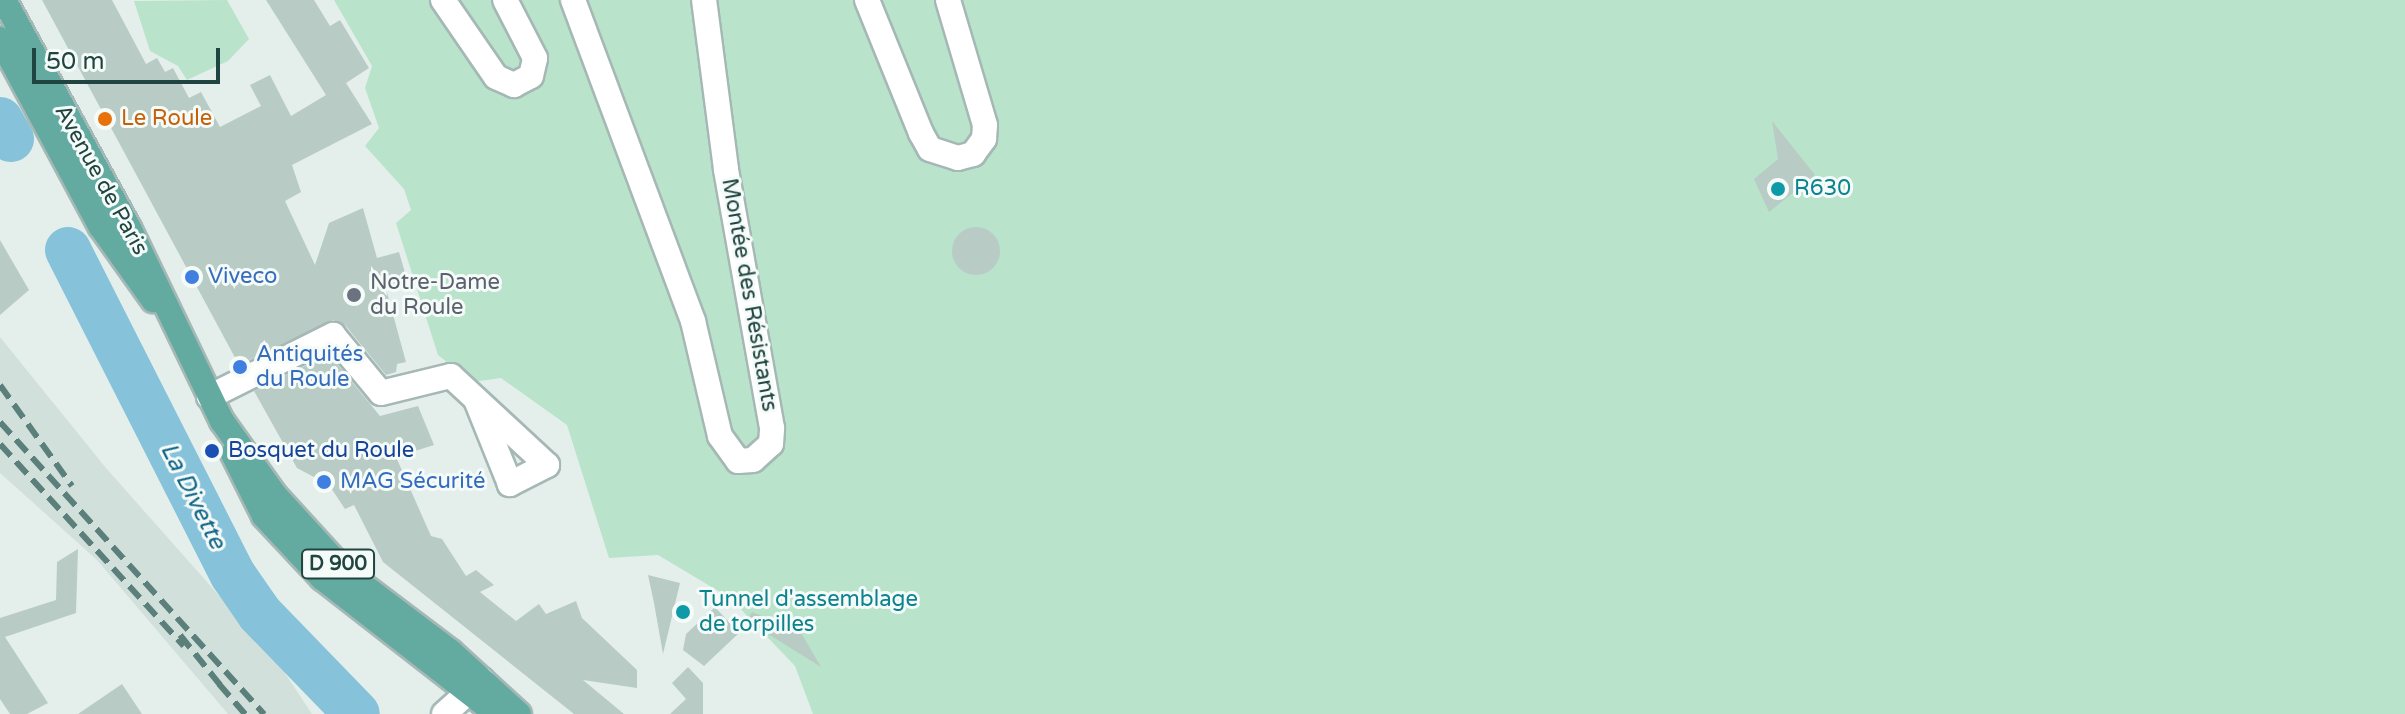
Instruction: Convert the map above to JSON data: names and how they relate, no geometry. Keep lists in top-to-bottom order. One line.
{"streets":{"main road":["Avenue de Paris","D 900"],"street":["Montée des Résistants"]},"water":["La Divette"],"places":["Le Roule","R630","Viveco","Notre-Dame du Roule","Antiquités du Roule","Bosquet du Roule","MAG Sécurité","Tunnel d'assemblage de torpilles"],"scale_bar":"50 m"}
